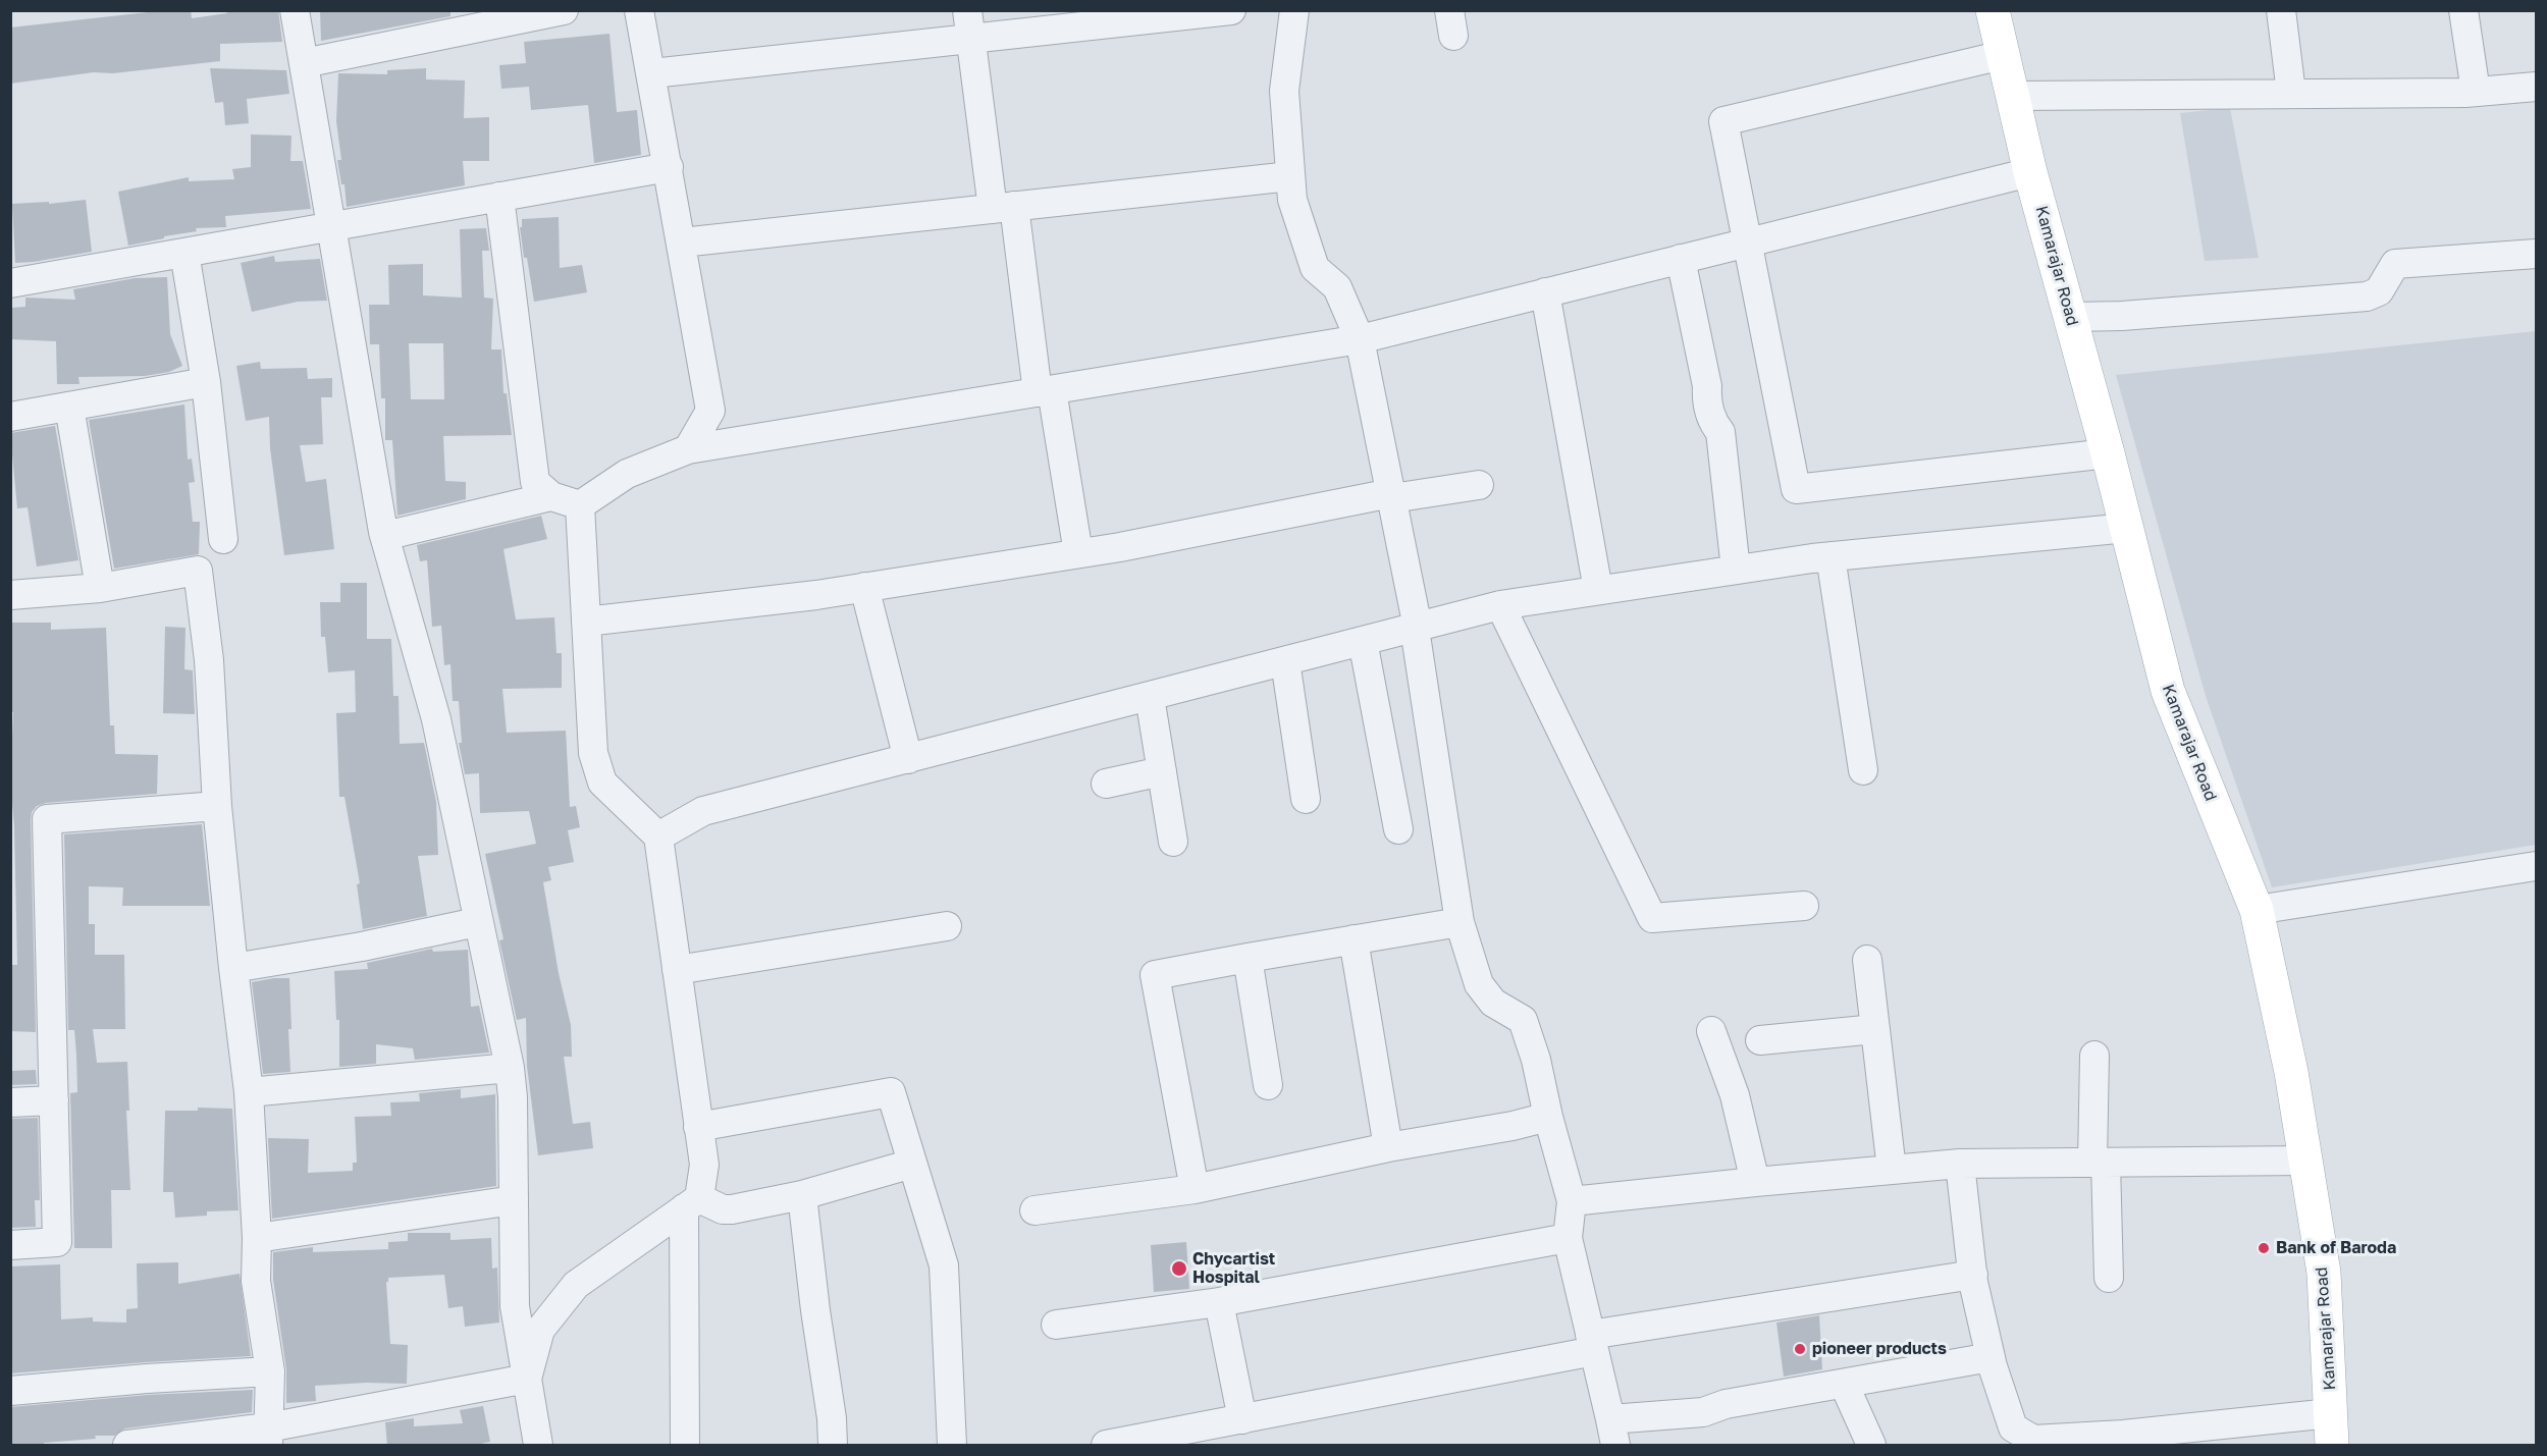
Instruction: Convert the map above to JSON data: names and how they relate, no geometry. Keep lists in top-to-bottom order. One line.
{"streets":{"main road":["Kamarajar Road"]},"places":["Bank of Baroda","Chycartist Hospital","pioneer products"]}
